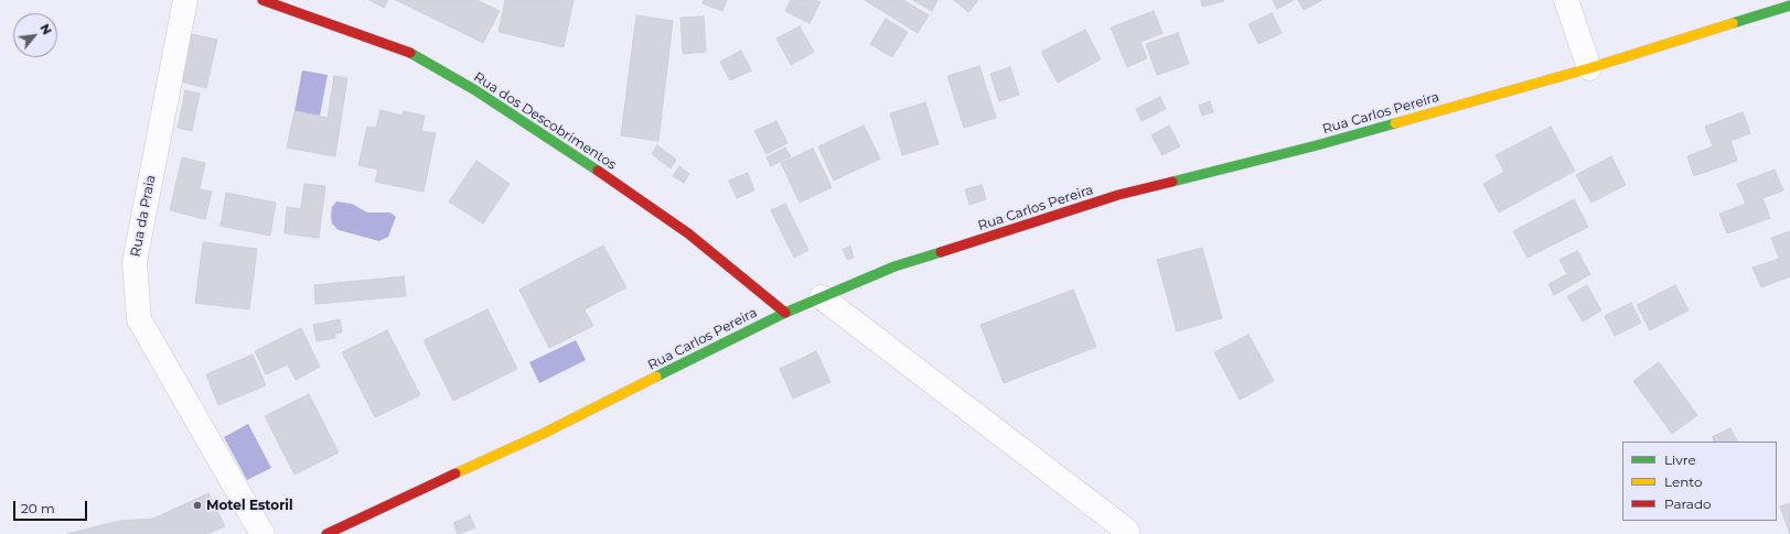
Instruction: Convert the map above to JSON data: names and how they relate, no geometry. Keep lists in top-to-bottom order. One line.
{"streets":{"street":["Rua Carlos Pereira","Rua dos Descobrimentos","Rua da Praia"]},"crossings":[["Rua Carlos Pereira","Rua dos Descobrimentos"]],"places":["Motel Estoril"],"legend":["Livre","Lento","Parado"],"scale_bar":"20 m","north":"top right"}
